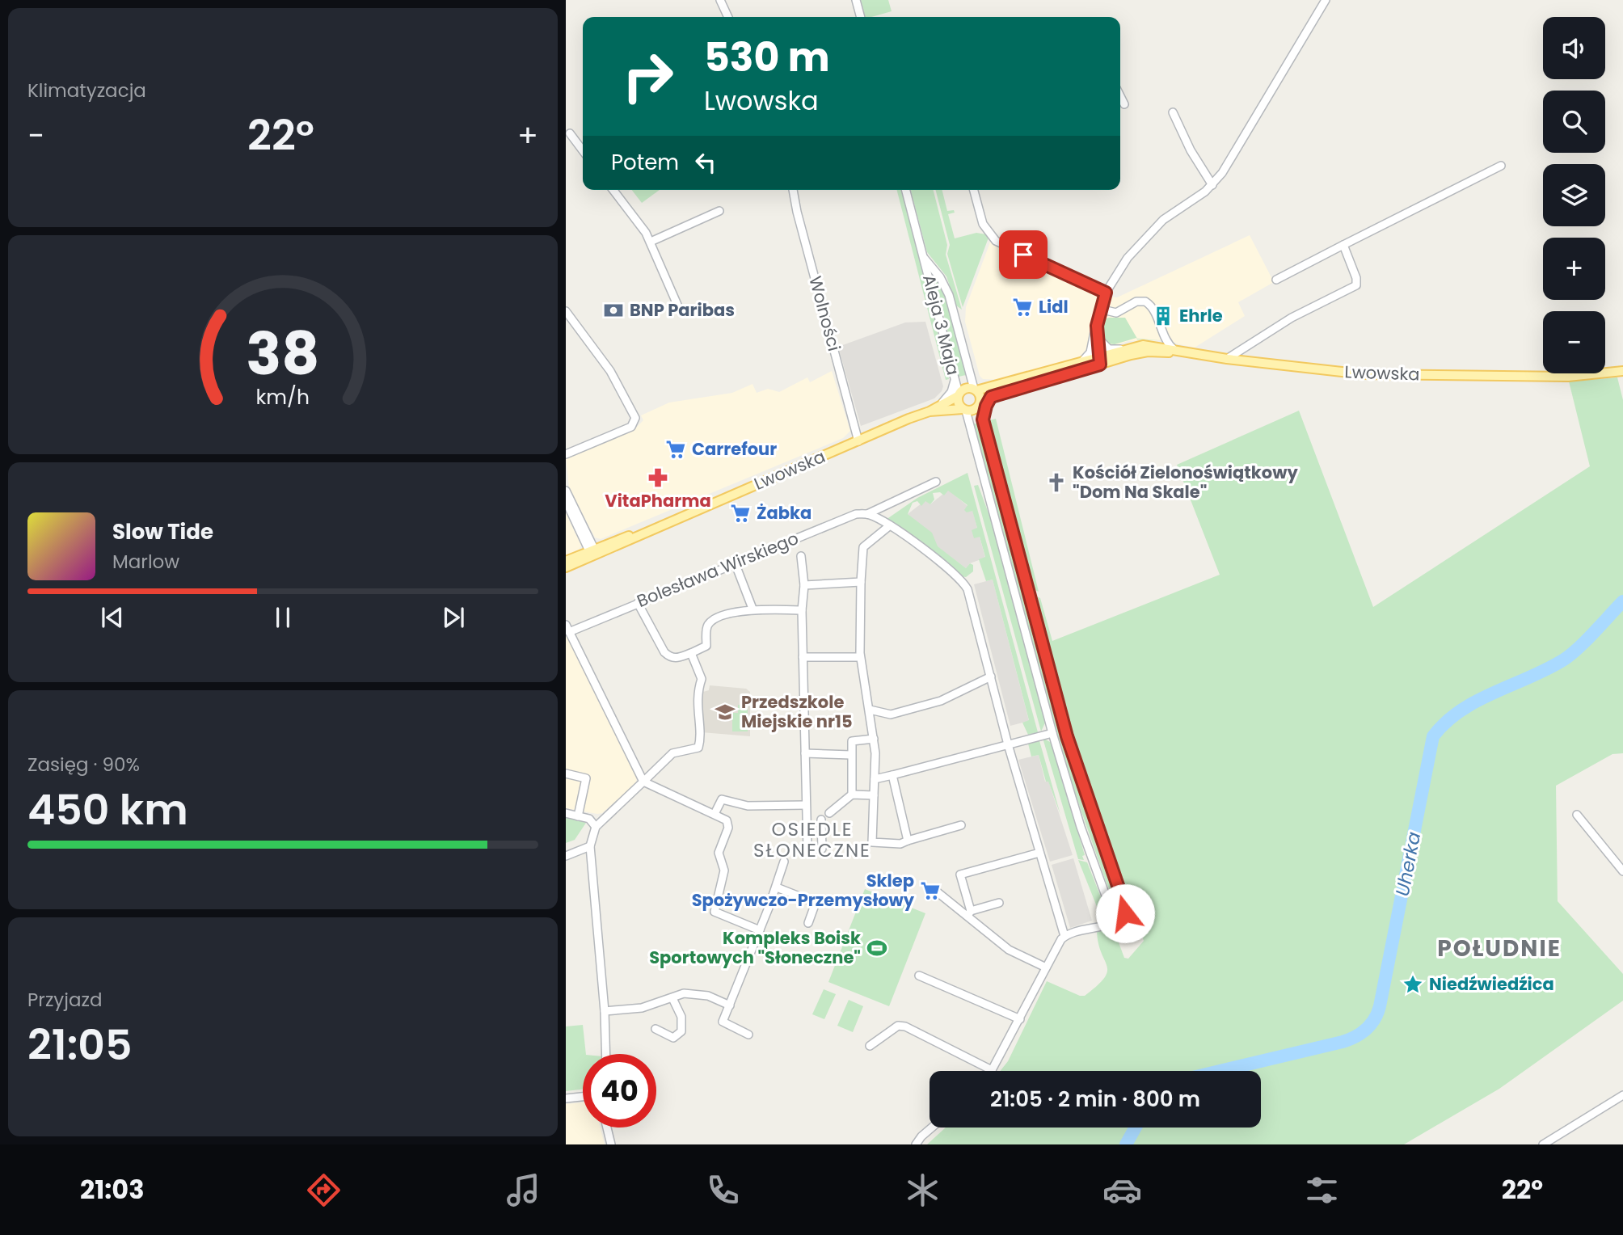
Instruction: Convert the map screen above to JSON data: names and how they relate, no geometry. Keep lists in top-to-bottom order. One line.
{"streets":{"main road":["Lwowska"],"street":["Wolności","Aleja 3 Maja","Bolesława Wirskiego"]},"crossings":[["Wolności","Lwowska"],["Aleja 3 Maja","Lwowska"]],"districts":["OSIEDLE SŁONECZNE","POŁUDNIE"],"water":["Uherka"],"places":{"supermarket":["Lidl","Carrefour","Żabka","Sklep Spożywczo-Przemysłowy"],"bank":["BNP Paribas"],"building":["Ehrle"],"pharmacy":["VitaPharma"],"church":["Kościół Zielonoświątkowy \"Dom Na Skale\""],"school or university":["Przedszkole Miejskie nr15"],"sports":["Kompleks Boisk Sportowych \"Słoneczne\""],"place":["Niedźwiedźica"]},"page":{"tile":["Klimatyzacja",["Zasięg · 90%","450 km"],["Przyjazd","21:05"]],"map_buttons":["+","−"],"turn":["530 m","Lwowska"],"heat":["−","22°","+"],"then":"Potem","song":["Slow Tide","Marlow"],"limit":"40","trip":"21:05 · 2 min · 800 m","tabs":["21:03","22°"],"gauge":["38","km/h"]}}
